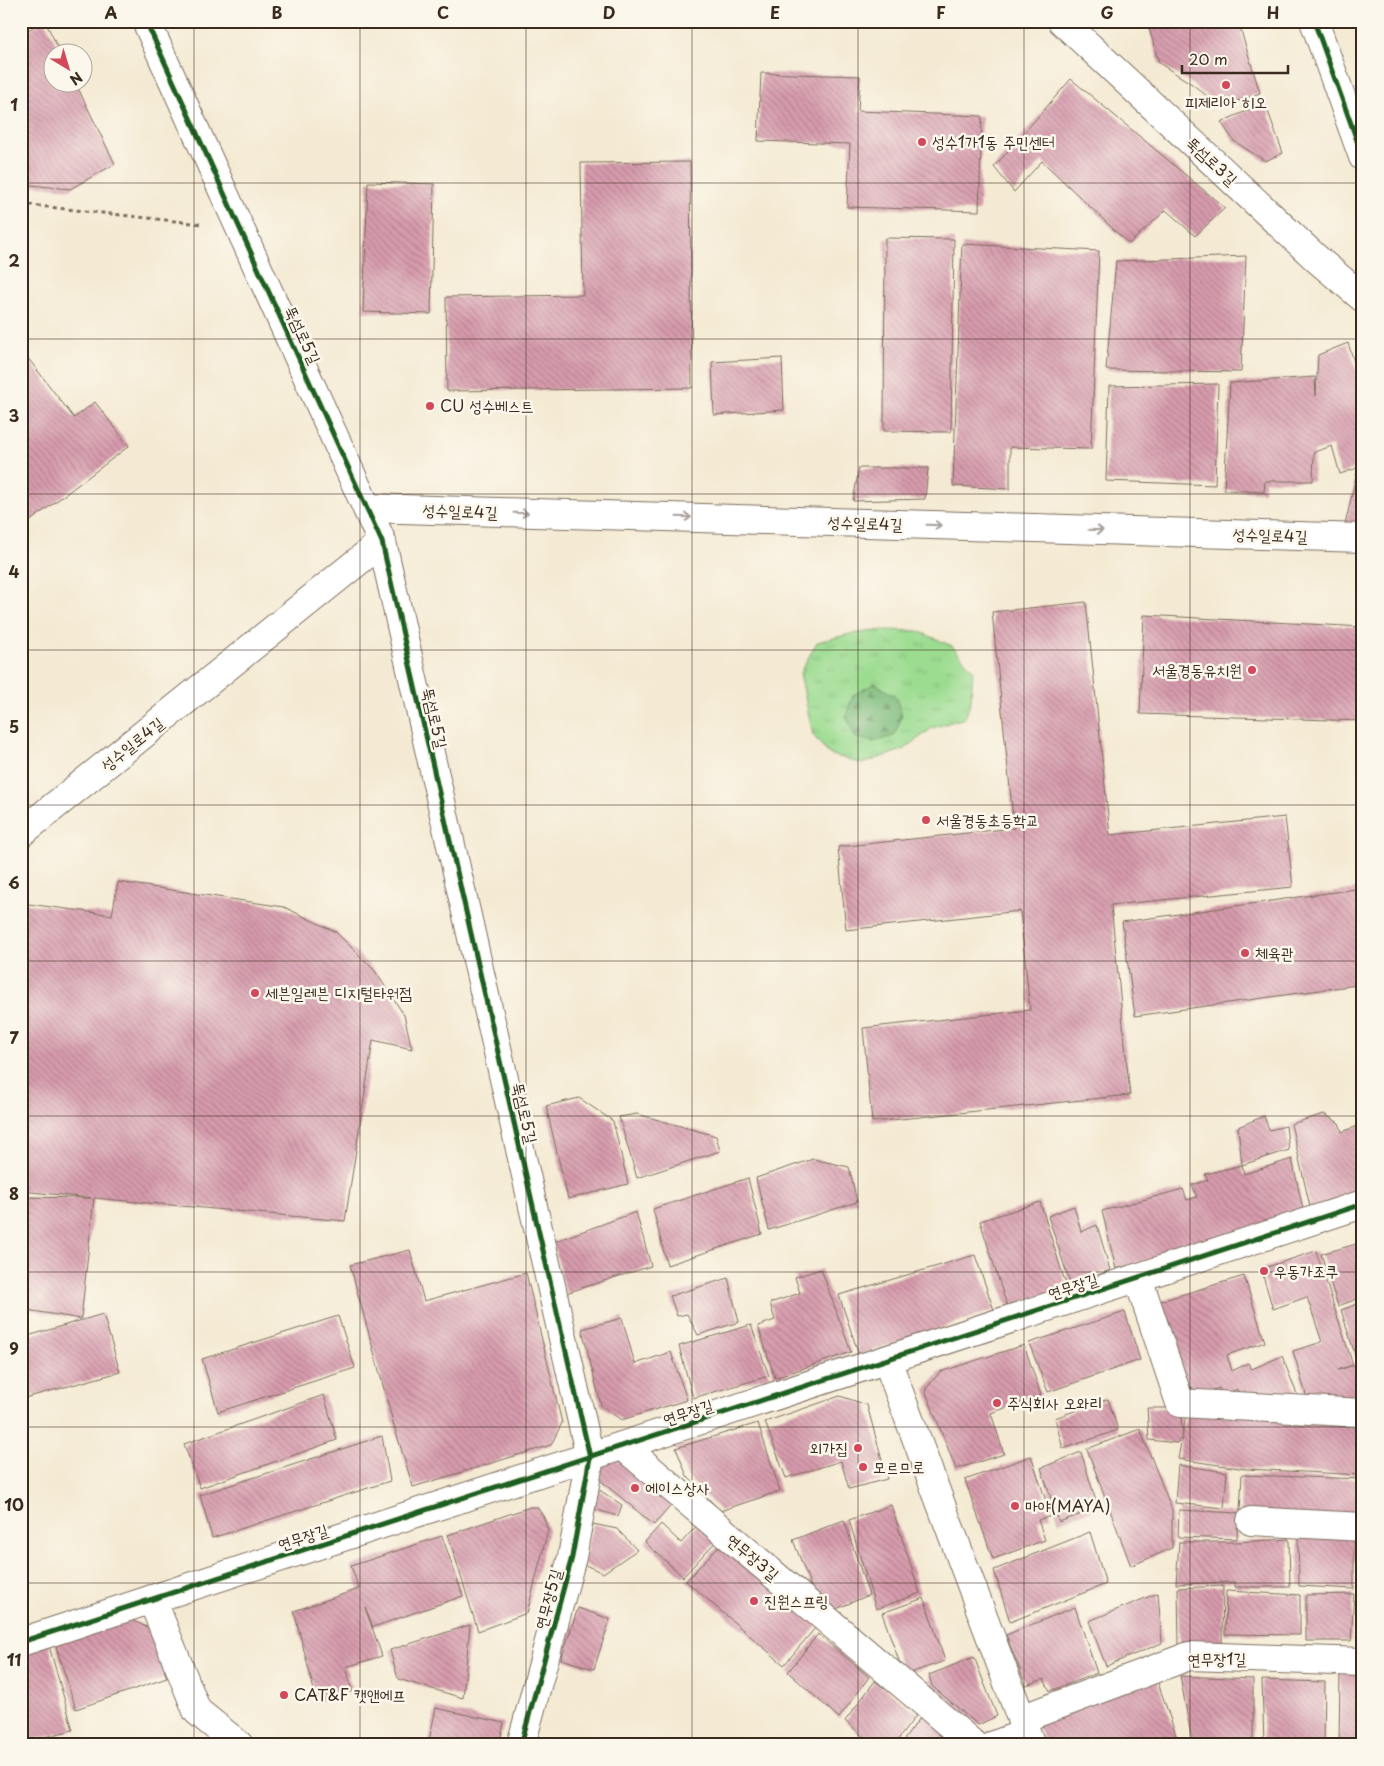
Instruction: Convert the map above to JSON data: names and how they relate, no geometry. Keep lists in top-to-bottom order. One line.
{"streets":{"street":["뚝섬로3길","뚝섬로5길","성수일로4길","연무장길","연무장3길","연무장5길","연무장1길"]},"crossings":[["뚝섬로5길","성수일로4길"],["뚝섬로5길","연무장길"],["뚝섬로5길","연무장5길"],["연무장길","연무장3길"],["연무장길","연무장5길"]],"one_way":["성수일로4길"],"places":["피제리아 히오","성수1가1동 주민센터","CU 성수베스트","서울경동유치원","서울경동초등학교","체육관","세븐일레븐 디지털타워점","우동가조쿠","주식회사 오와리","외가집","모르므로","에이스상사","마야(MAYA)","진원스프링","CAT&F 캣앤에프"],"scale_bar":"20 m","north":"bottom right","grid":{"columns":["A","B","C","D","E","F","G","H"],"rows":["1","2","3","4","5","6","7","8","9","10","11"]}}
